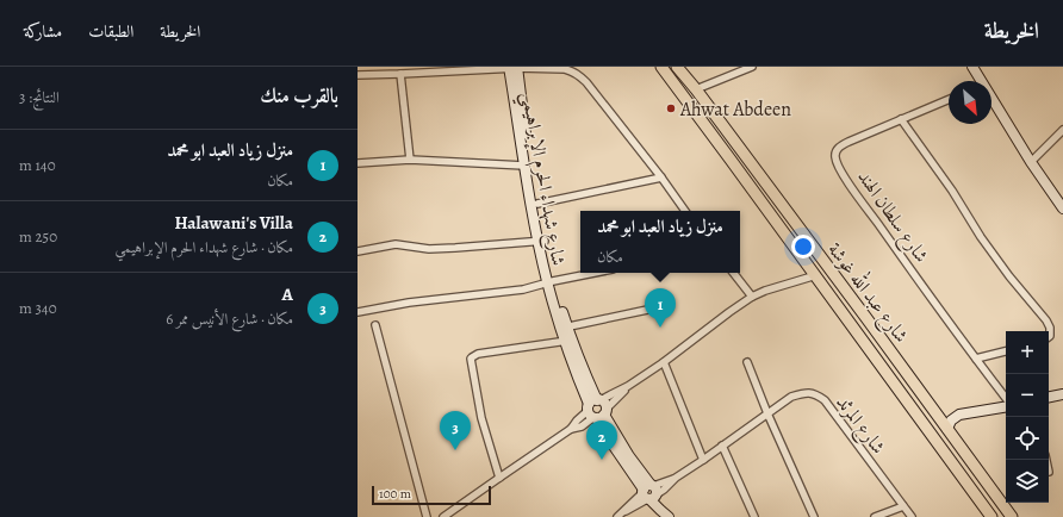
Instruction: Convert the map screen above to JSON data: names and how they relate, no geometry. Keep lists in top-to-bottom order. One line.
{"streets":{"main road":["شارع عبد الله غوشة"],"street":["شارع شهداء الحرم الإبراهيمي","شارع سلطان الهند","شارع المرثد"]},"crossings":[["شارع شهداء الحرم الإبراهيمي","شارع المرثد"],["شارع سلطان الهند","شارع عبد الله غوشة"]],"places":["Ahwat Abdeen"],"scale_bar":"100 m","north":"bottom right","page":{"header":"الخريطة","nav":["الخريطة","الطبقات","مشاركة"],"heading":["بالقرب منك","النتائج: 3"],"list":[{"mark":"1","name":"منزل زياد العبد ابو محمد","note":"مكان","value":"140 m"},{"mark":"2","name":"Halawani's Villa","note":"مكان · شارع شهداء الحرم الإبراهيمي","value":"250 m"},{"mark":"3","name":"A","note":"مكان · شارع الأنيس ممر 6","value":"340 m"}],"popup":["منزل زياد العبد ابو محمد","مكان"],"pins":["1","3","2"],"map_buttons":["+","−"],"scale":"100 m"}}
